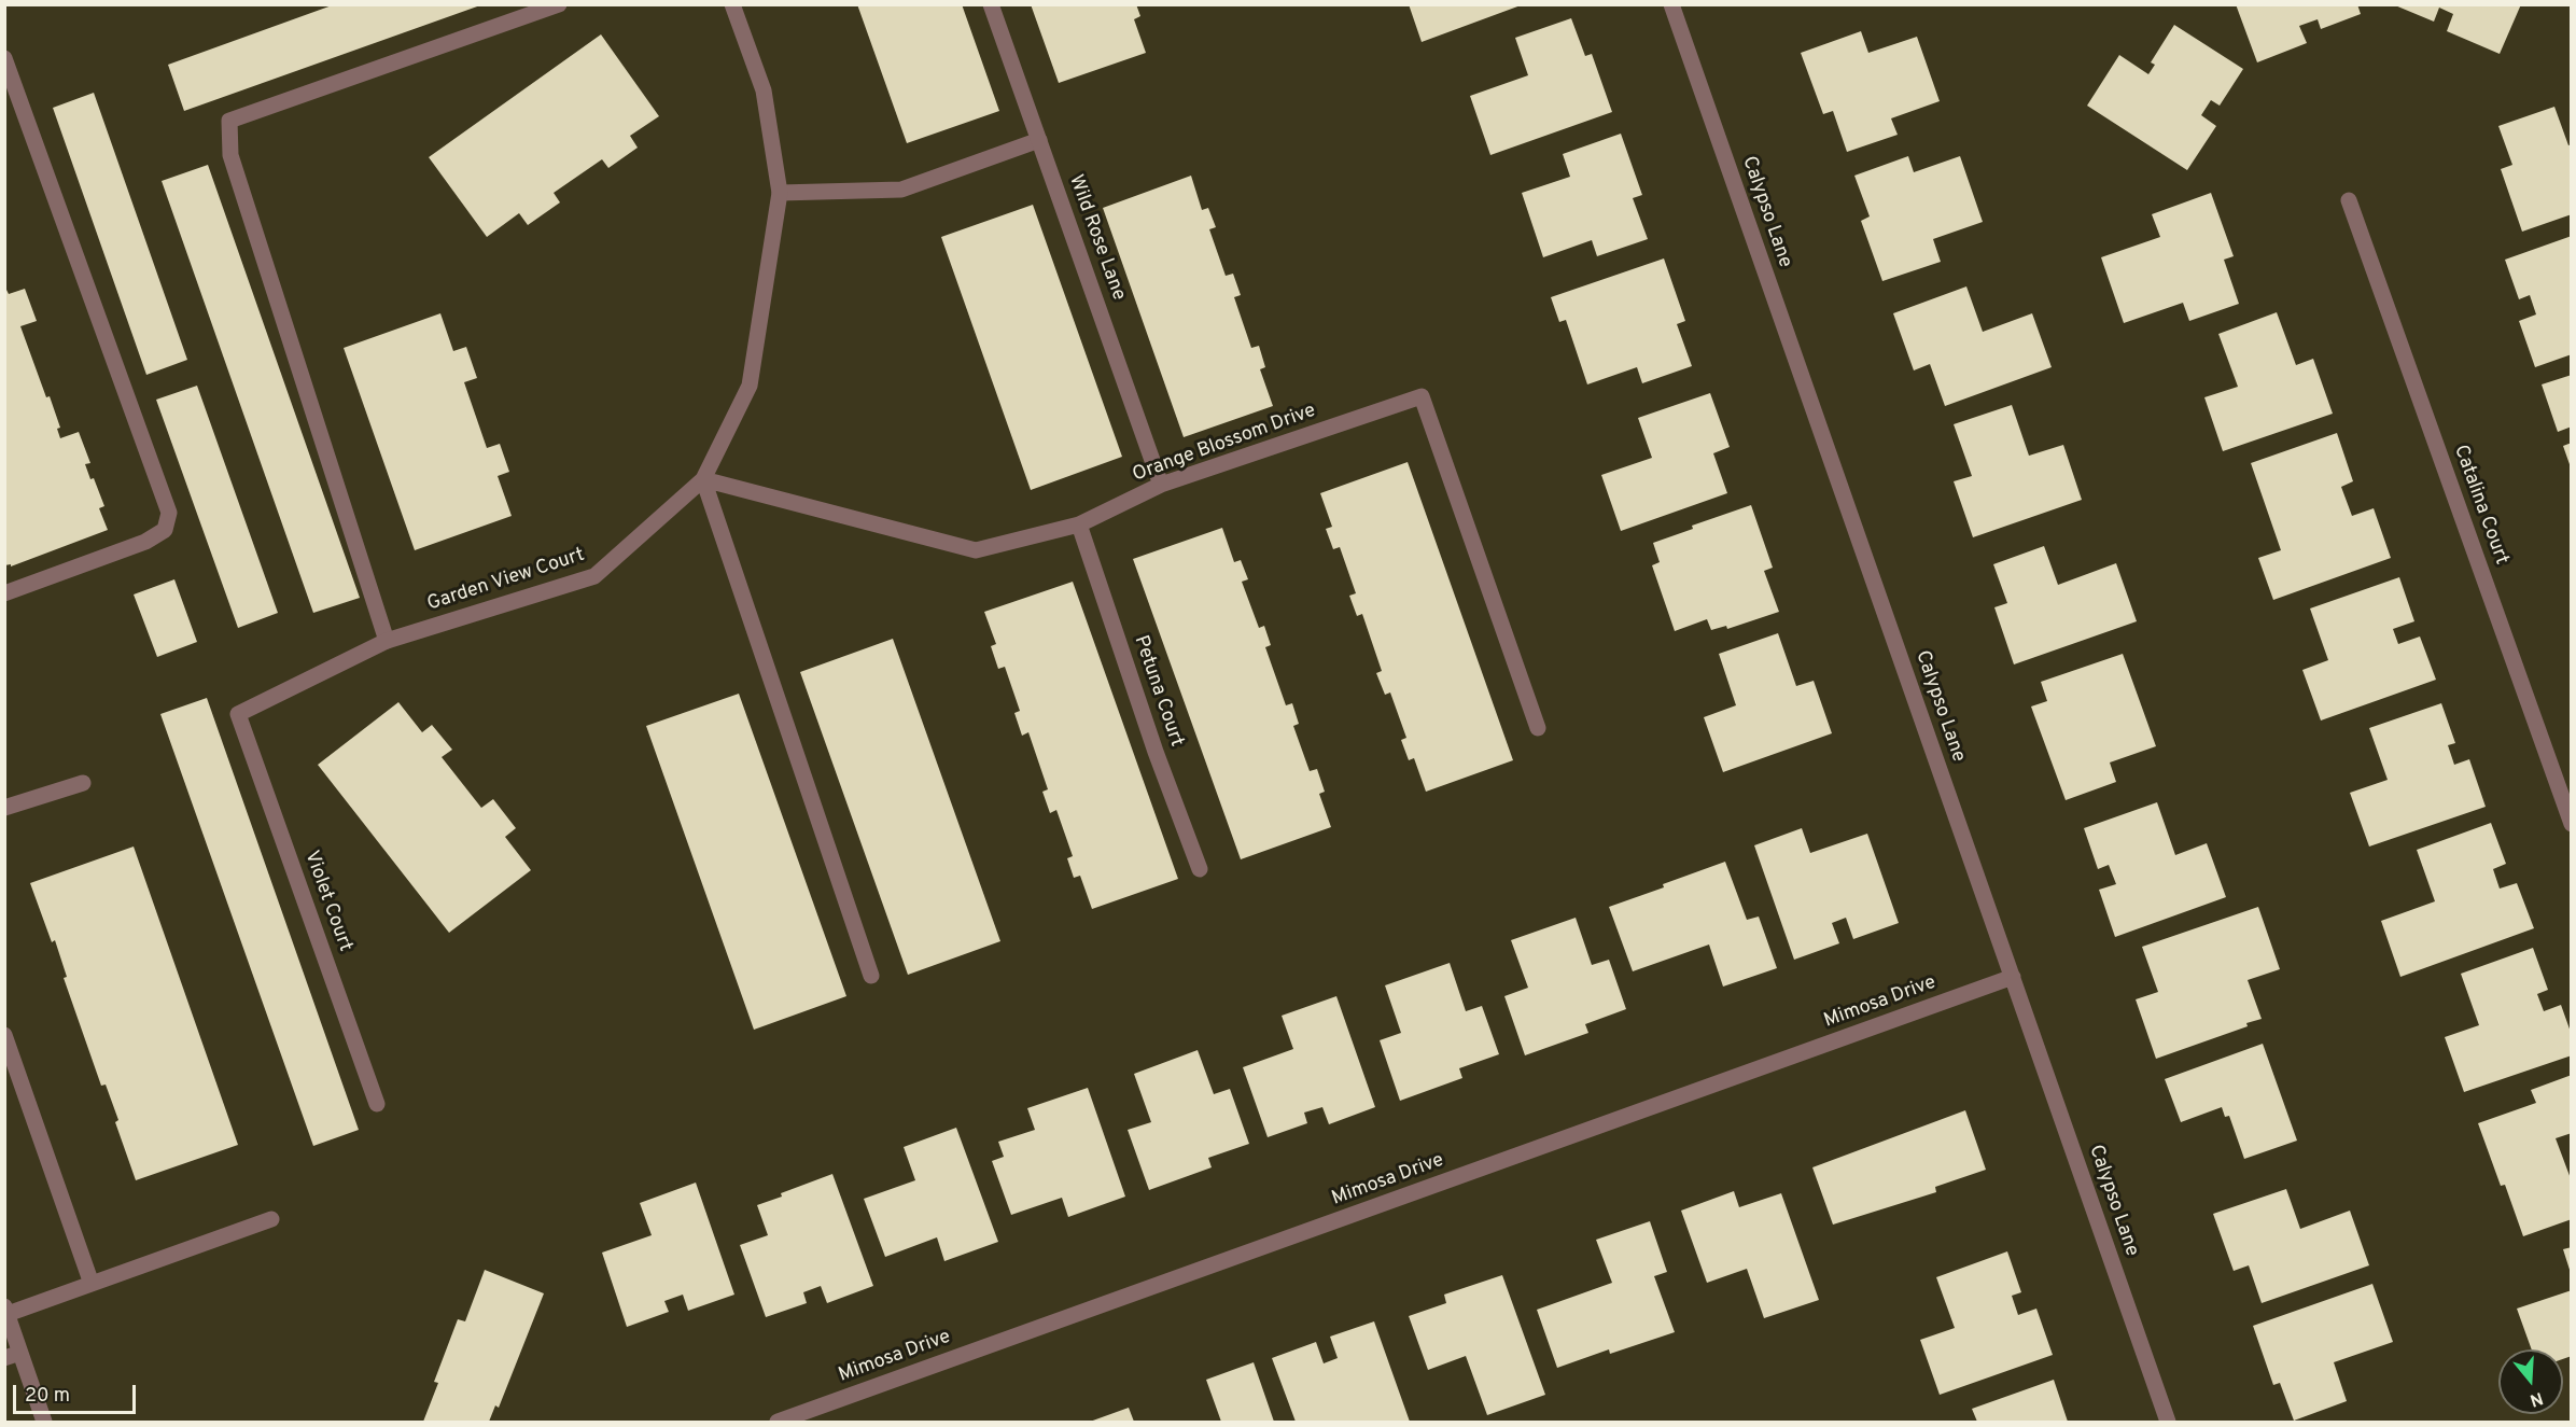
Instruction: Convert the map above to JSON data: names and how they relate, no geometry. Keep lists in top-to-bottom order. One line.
{"streets":{"street":["Calypso Lane","Wild Rose Lane","Orange Blossom Drive","Catalina Court","Garden View Court","Petuna Court","Violet Court","Mimosa Drive"]},"crossings":[["Calypso Lane","Mimosa Drive"],["Wild Rose Lane","Orange Blossom Drive"],["Orange Blossom Drive","Garden View Court"],["Orange Blossom Drive","Petuna Court"],["Garden View Court","Violet Court"]],"scale_bar":"20 m","north":"bottom"}
